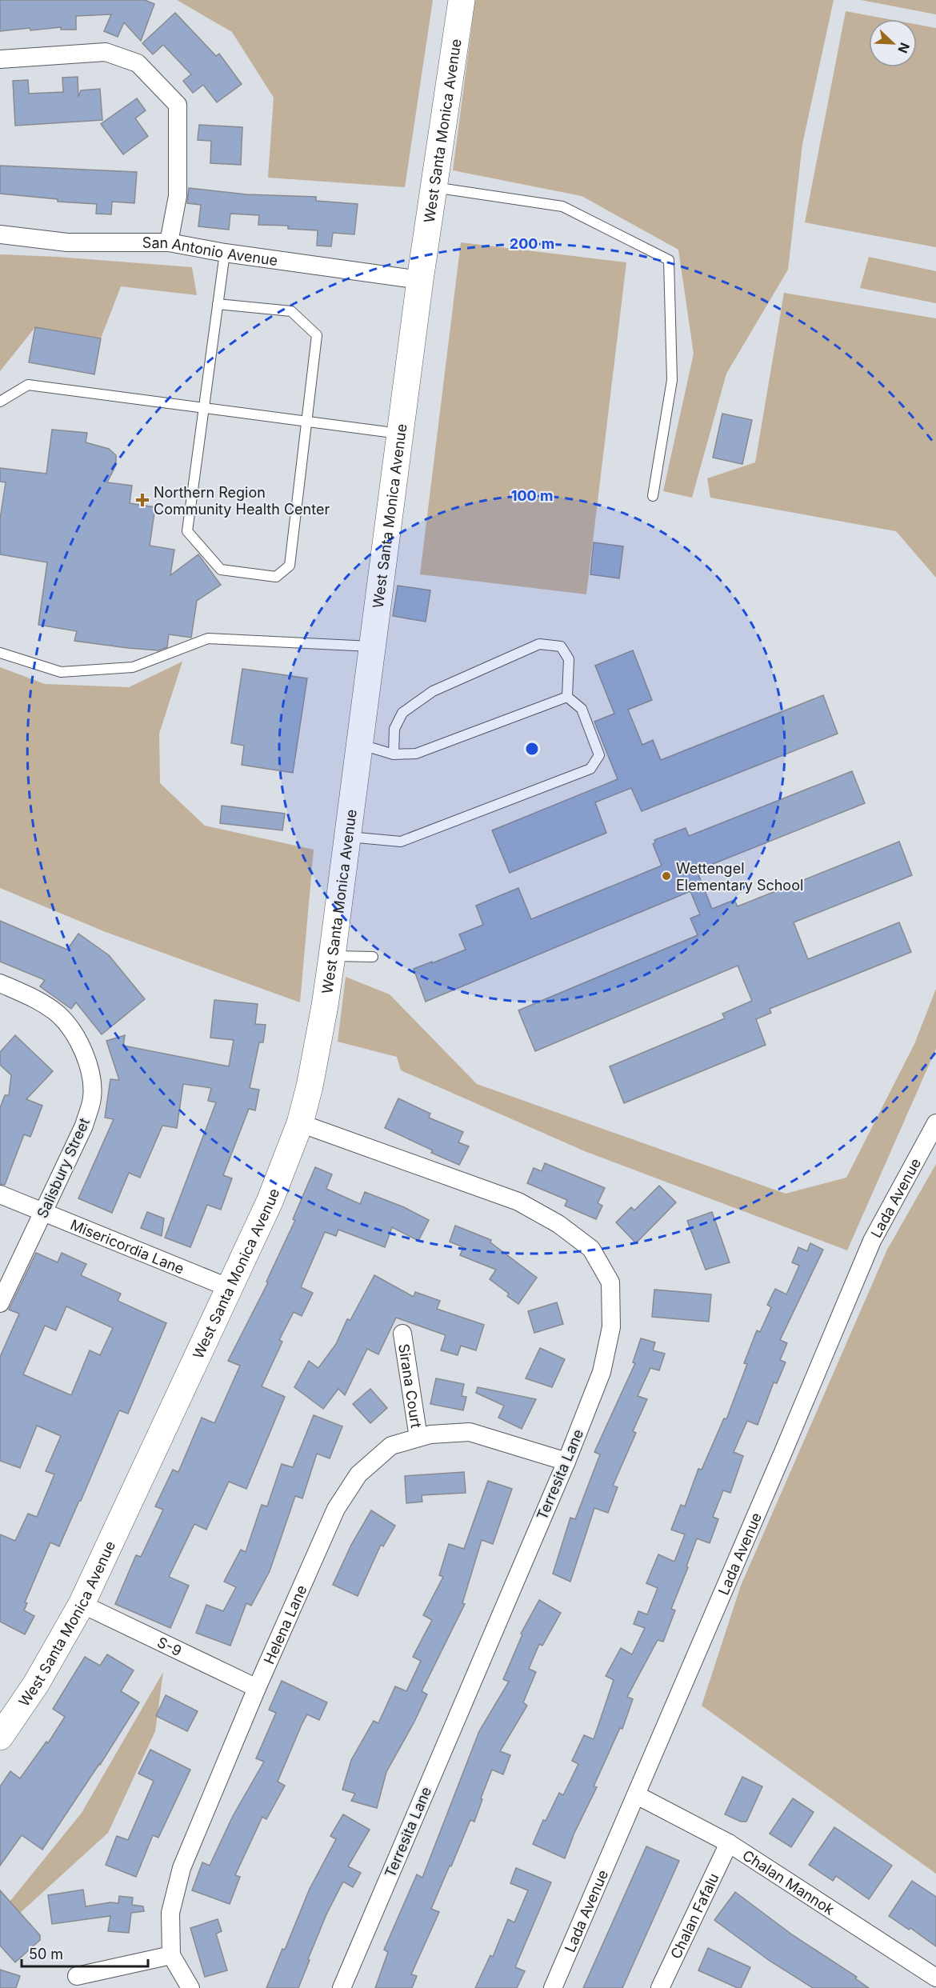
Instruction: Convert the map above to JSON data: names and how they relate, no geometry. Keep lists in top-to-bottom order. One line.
{"streets":{"main road":["West Santa Monica Avenue"],"street":["San Antonio Avenue","Salisbury Street","Lada Avenue","Misericordia Lane","Sirana Court","Terresita Lane","Helena Lane","S-9","Chalan Mannok","Chalan Fafalu"]},"crossings":[["West Santa Monica Avenue","San Antonio Avenue"],["West Santa Monica Avenue","Misericordia Lane"],["West Santa Monica Avenue","Terresita Lane"],["West Santa Monica Avenue","S-9"],["Salisbury Street","Misericordia Lane"],["Lada Avenue","Chalan Mannok"],["Sirana Court","Helena Lane"],["Terresita Lane","Helena Lane"],["Helena Lane","S-9"],["Chalan Mannok","Chalan Fafalu"]],"places":{"health":["Northern Region Community Health Center"],"other":["Wettengel Elementary School"]},"scale_bar":"50 m","north":"bottom right","rings":["200 m","100 m"]}
